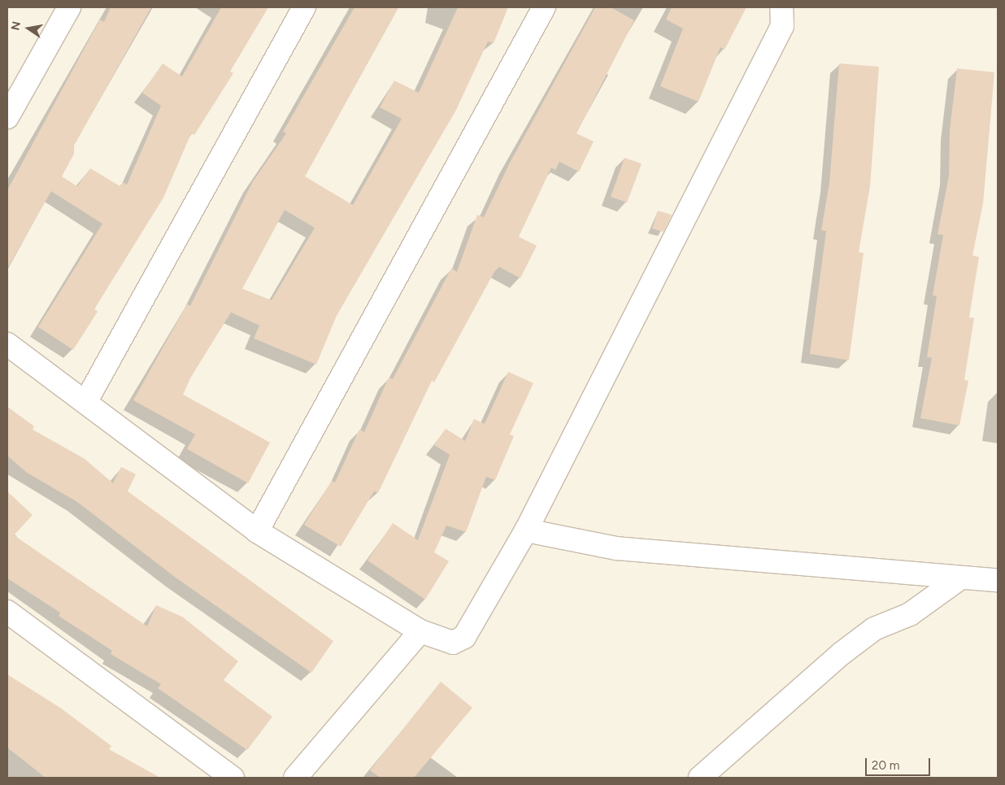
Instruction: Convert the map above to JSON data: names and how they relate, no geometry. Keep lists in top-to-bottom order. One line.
{"scale_bar":"20 m","north":"left"}
